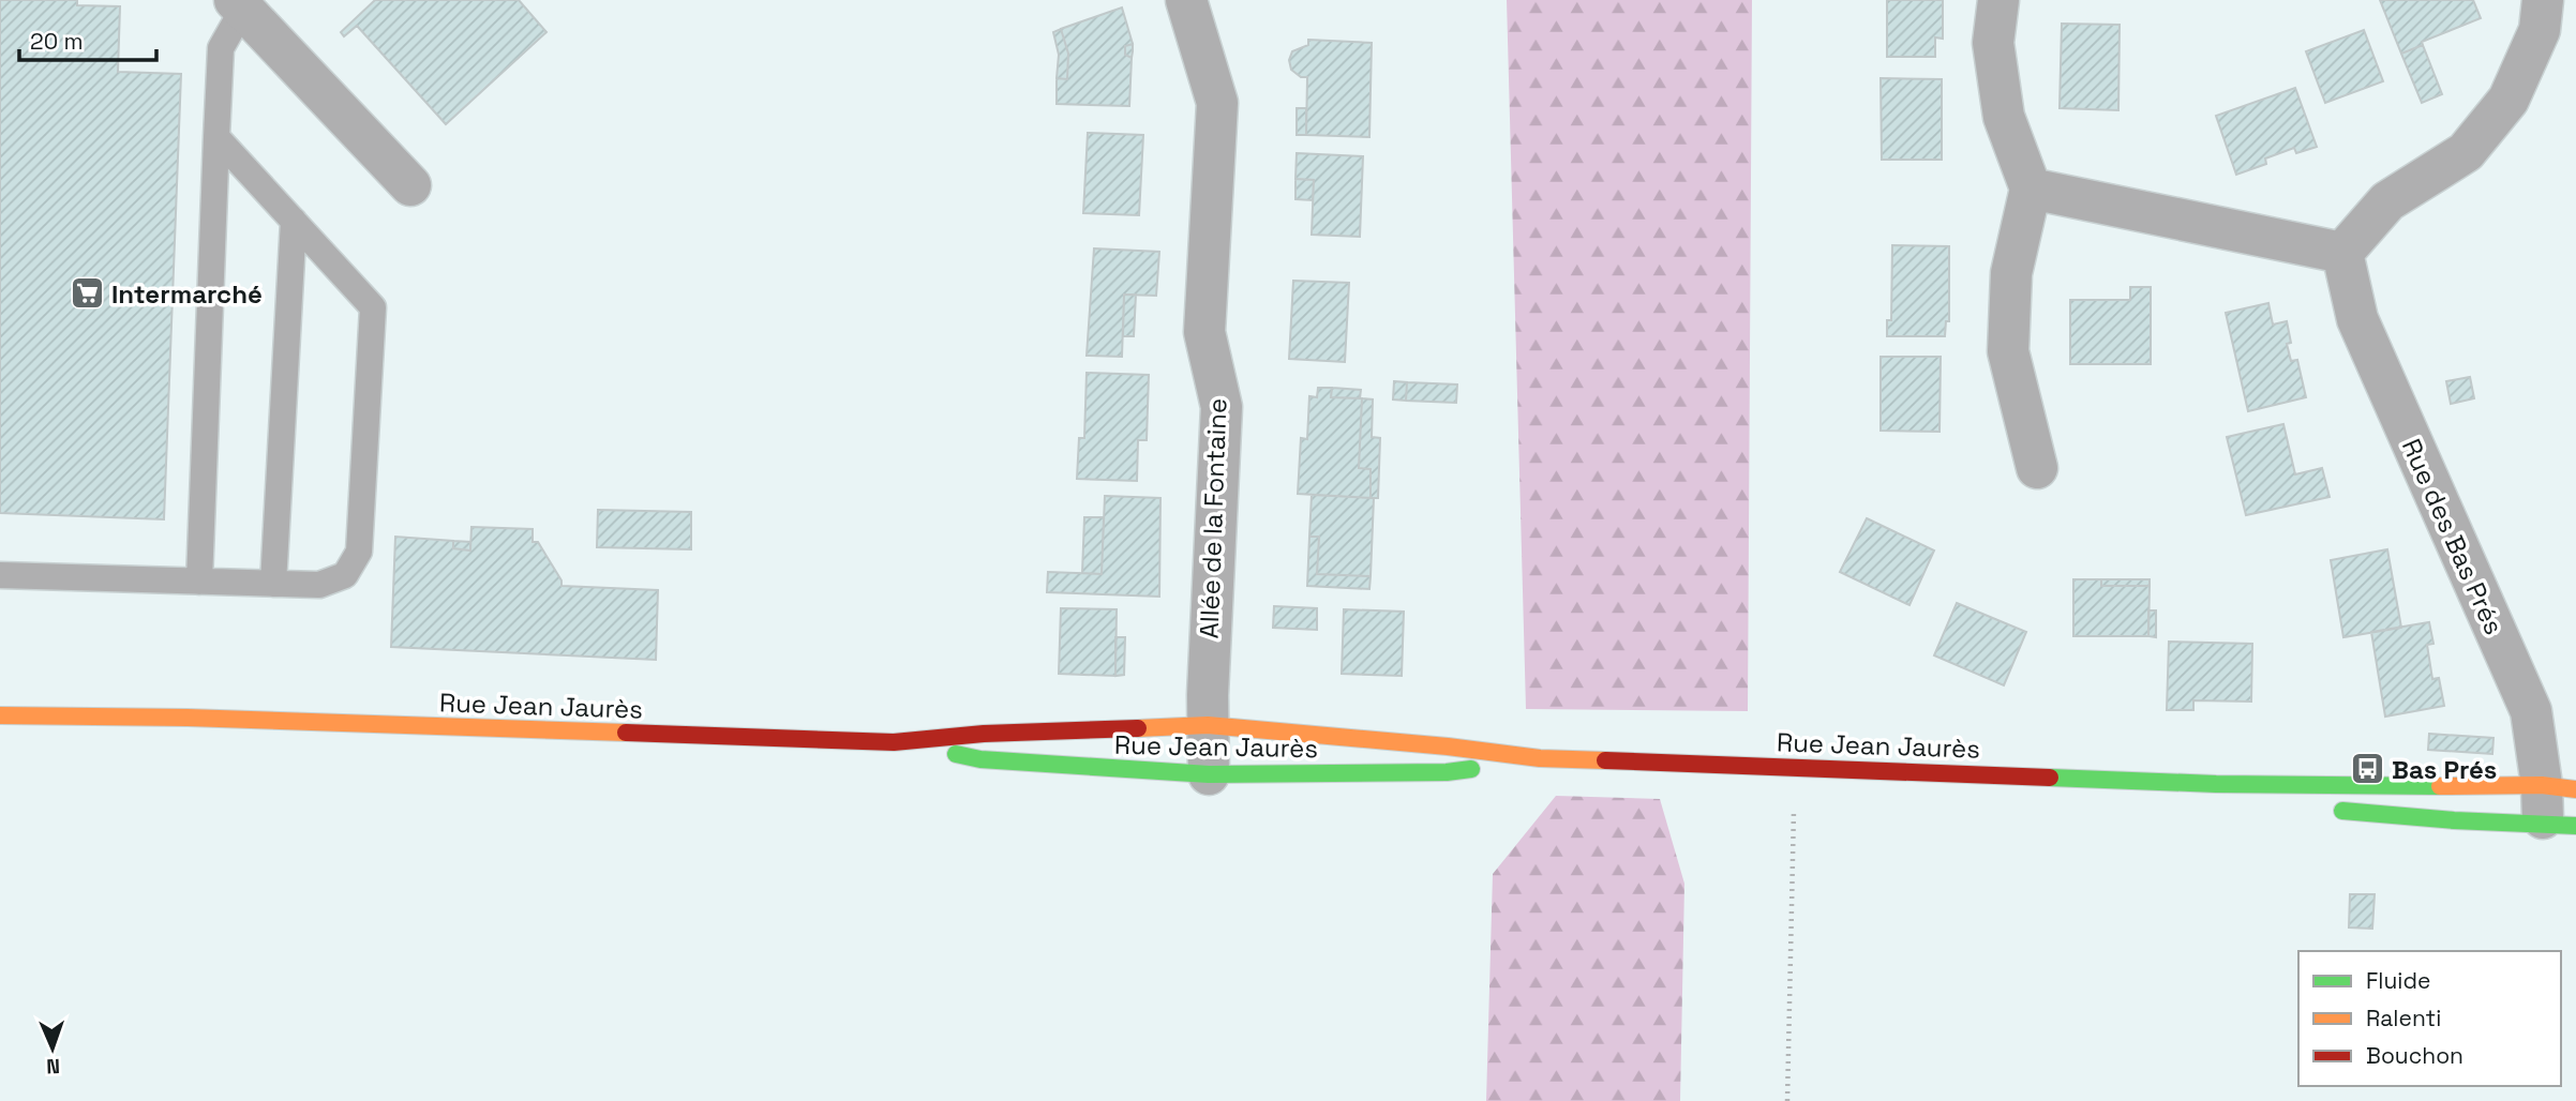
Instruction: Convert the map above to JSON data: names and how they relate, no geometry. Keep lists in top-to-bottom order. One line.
{"streets":{"street":["Allée de la Fontaine","Rue des Bas Prés","Rue Jean Jaurès"]},"crossings":[["Allée de la Fontaine","Rue Jean Jaurès"],["Rue des Bas Prés","Rue Jean Jaurès"]],"places":{"supermarket":["Intermarché"],"bus stop":["Bas Prés"]},"legend":["Fluide","Ralenti","Bouchon"],"scale_bar":"20 m","north":"bottom"}
